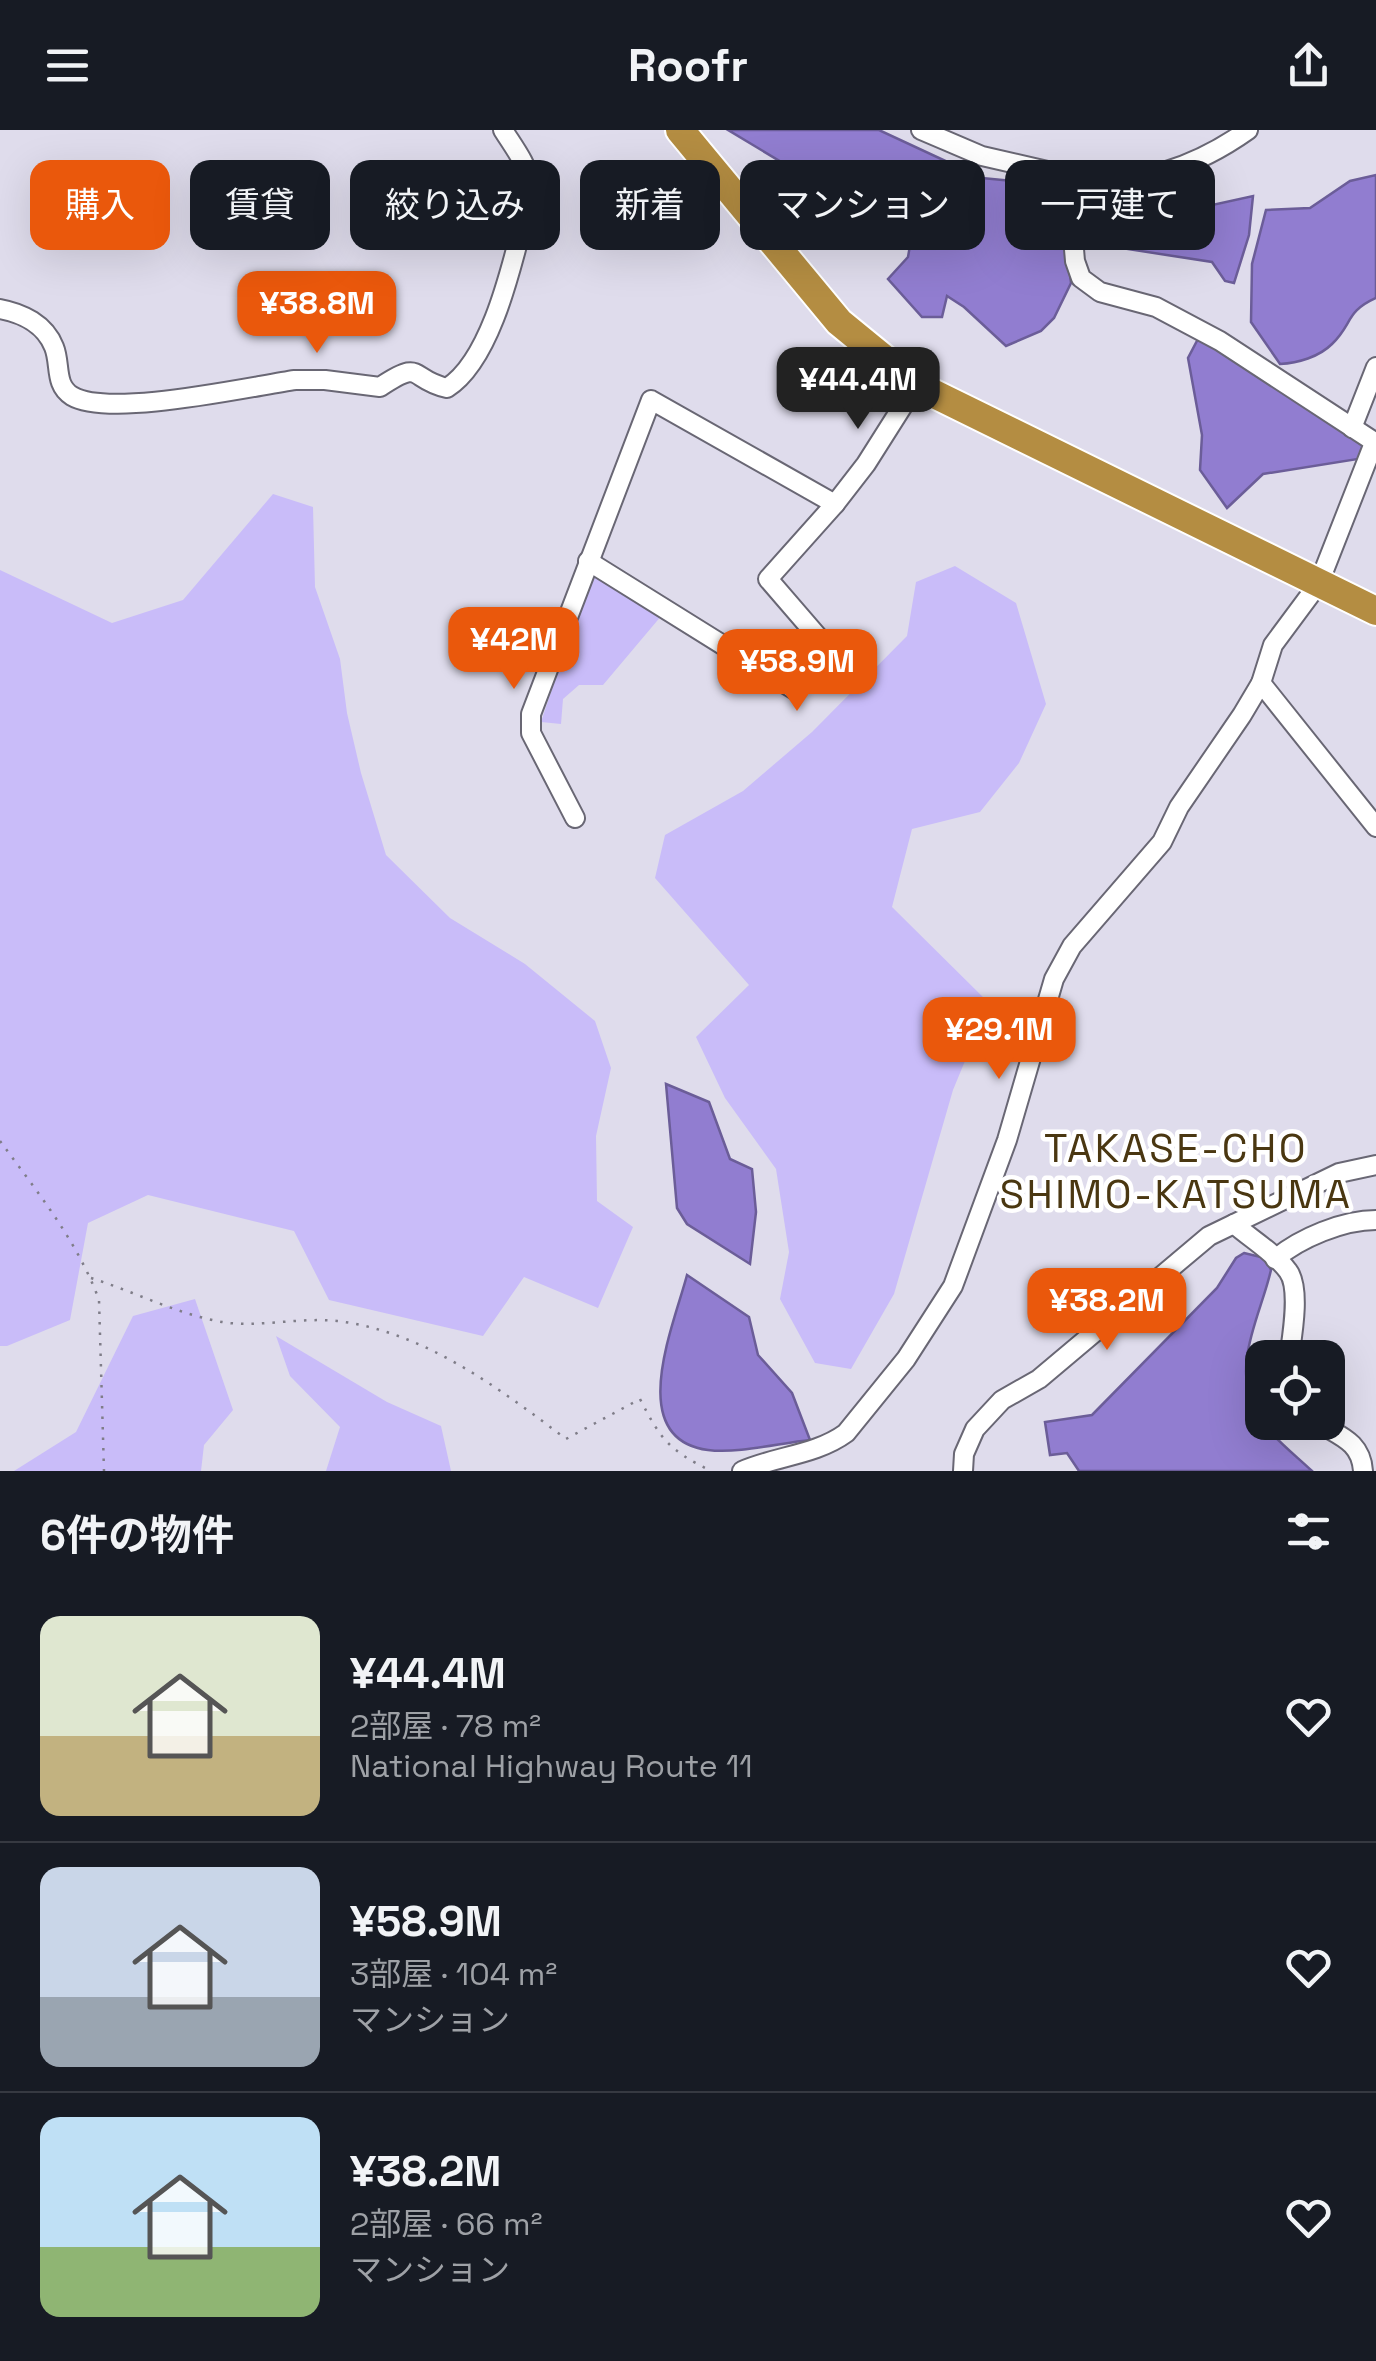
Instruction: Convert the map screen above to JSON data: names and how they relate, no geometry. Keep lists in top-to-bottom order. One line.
{"districts":["TAKASE-CHO SHIMO-KATSUMA"],"page":{"header":"Roofr","chip":["購入","賃貸","絞り込み","新着","マンション","一戸建て"],"price":["¥38.8M","¥44.4M","¥42M","¥58.9M","¥29.1M","¥38.2M"],"heading":"6件の物件","list":[{"name":"¥44.4M","note":"2部屋 · 78 m² · National Highway Route 11"},{"name":"¥58.9M","note":"3部屋 · 104 m² · マンション"},{"name":"¥38.2M","note":"2部屋 · 66 m² · マンション"}]}}
